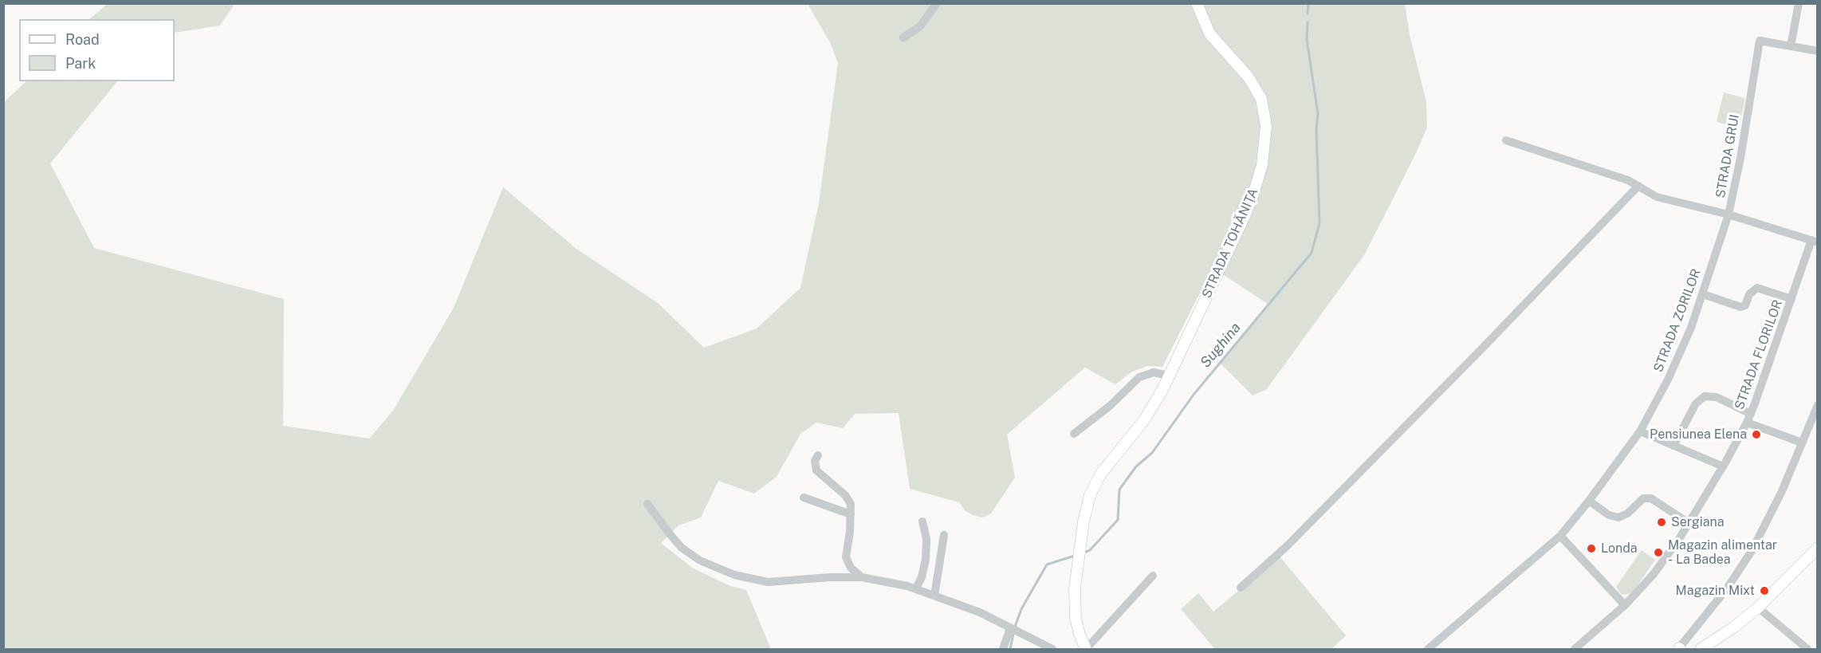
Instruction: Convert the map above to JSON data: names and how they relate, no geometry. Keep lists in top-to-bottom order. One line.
{"streets":{"main road":["STRADA TOHĂNIȚA"],"street":["STRADA GRUI","STRADA ZORILOR","STRADA FLORILOR"]},"crossings":[["STRADA GRUI","STRADA ZORILOR"],["STRADA GRUI","STRADA FLORILOR"]],"water":["Sughina"],"places":["Pensiunea Elena","Sergiana","Londa","Magazin alimentar - La Badea","Magazin Mixt"],"legend":["Road","Park"]}
